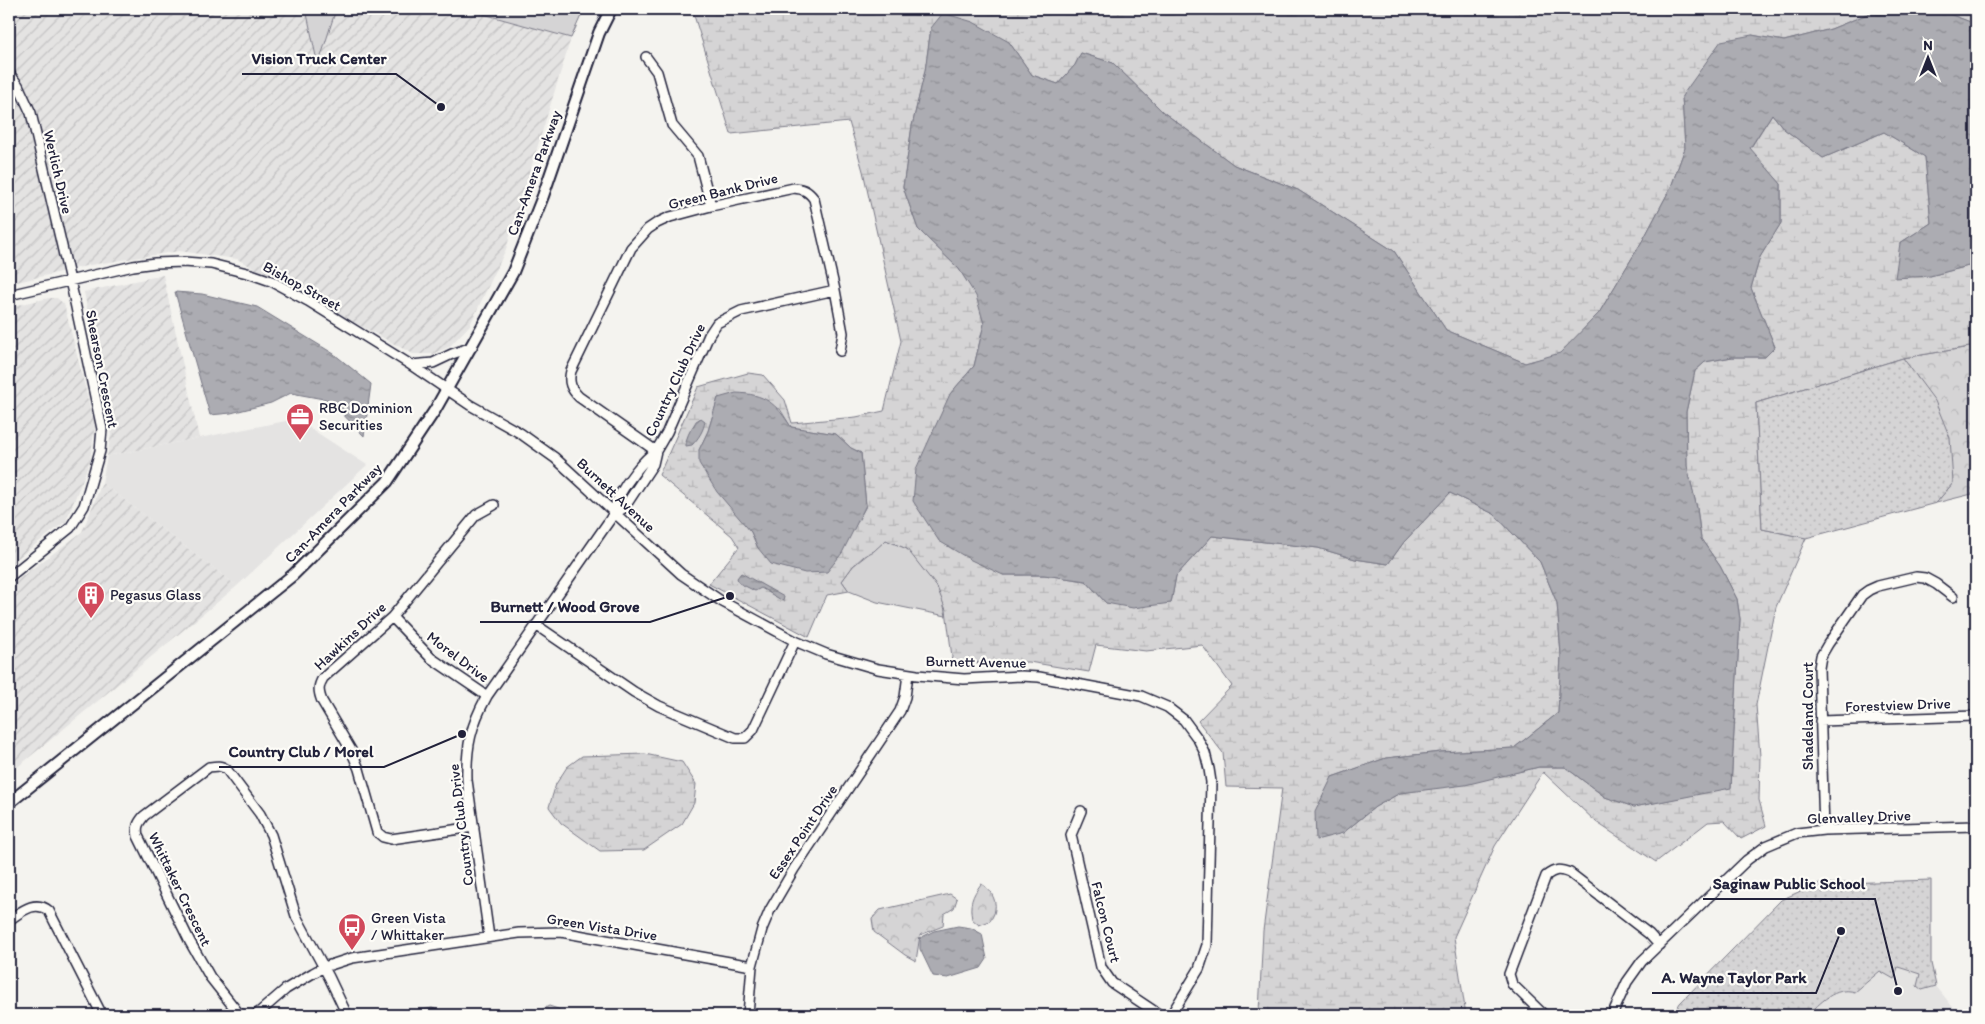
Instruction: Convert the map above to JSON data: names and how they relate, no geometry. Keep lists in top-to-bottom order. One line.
{"streets":{"main road":["Can-Amera Parkway"],"street":["Werlich Drive","Green Bank Drive","Bishop Street","Shearson Crescent","Country Club Drive","Burnett Avenue","Hawkins Drive","Morel Drive","Forestview Drive","Shadeland Court","Glenvalley Drive","Essex Point Drive","Whittaker Crescent","Falcon Court","Green Vista Drive"]},"crossings":[["Werlich Drive","Bishop Street"],["Werlich Drive","Shearson Crescent"],["Can-Amera Parkway","Bishop Street"],["Can-Amera Parkway","Burnett Avenue"],["Green Bank Drive","Country Club Drive"],["Bishop Street","Shearson Crescent"],["Bishop Street","Burnett Avenue"],["Country Club Drive","Burnett Avenue"],["Country Club Drive","Hawkins Drive"],["Country Club Drive","Morel Drive"],["Country Club Drive","Green Vista Drive"],["Burnett Avenue","Essex Point Drive"],["Hawkins Drive","Morel Drive"],["Forestview Drive","Shadeland Court"],["Shadeland Court","Glenvalley Drive"],["Essex Point Drive","Green Vista Drive"],["Whittaker Crescent","Green Vista Drive"]],"places":{"other":["Vision Truck Center","Burnett / Wood Grove","Country Club / Morel","A. Wayne Taylor Park","Saginaw Public School"],"office":["RBC Dominion Securities"],"building":["Pegasus Glass"],"bus stop":["Green Vista / Whittaker"]},"north":"top"}
